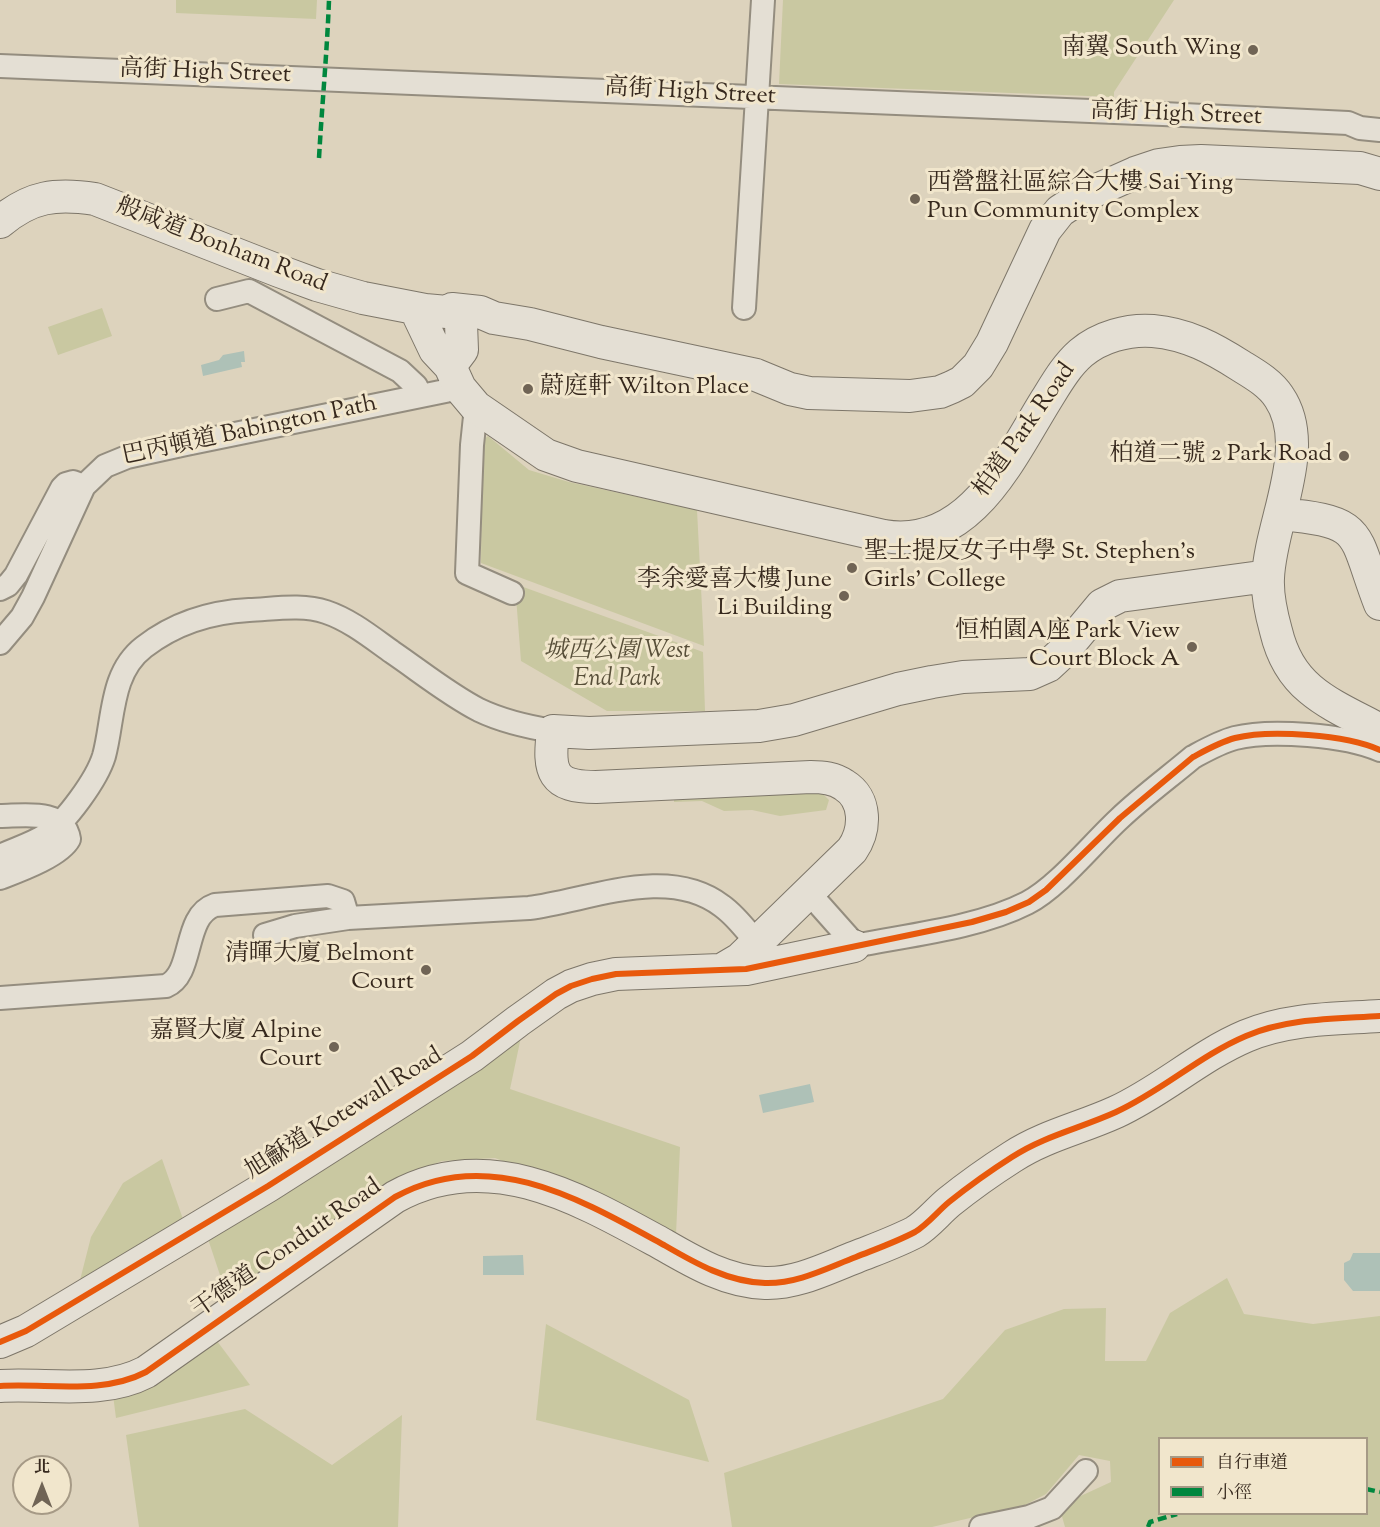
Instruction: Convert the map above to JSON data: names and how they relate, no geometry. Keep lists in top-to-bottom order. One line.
{"streets":{"street":["高街 High Street","般咸道 Bonham Road","柏道 Park Road","巴丙頓道 Babington Path","旭龢道 Kotewall Road","干德道 Conduit Road"]},"crossings":[["般咸道 Bonham Road","柏道 Park Road"],["柏道 Park Road","巴丙頓道 Babington Path"]],"parks":["城西公園 West End Park"],"places":["南翼 South Wing","西營盤社區綜合大樓 Sai Ying Pun Community Complex","蔚庭軒 Wilton Place","柏道二號 2 Park Road","聖士提反女子中學 St. Stephen's Girls' College","李余愛喜大樓 June Li Building","恒柏園A座 Park View Court Block A","清暉大廈 Belmont Court","嘉賢大廈 Alpine Court"],"legend":["自行車道","小徑"],"north":"top"}
